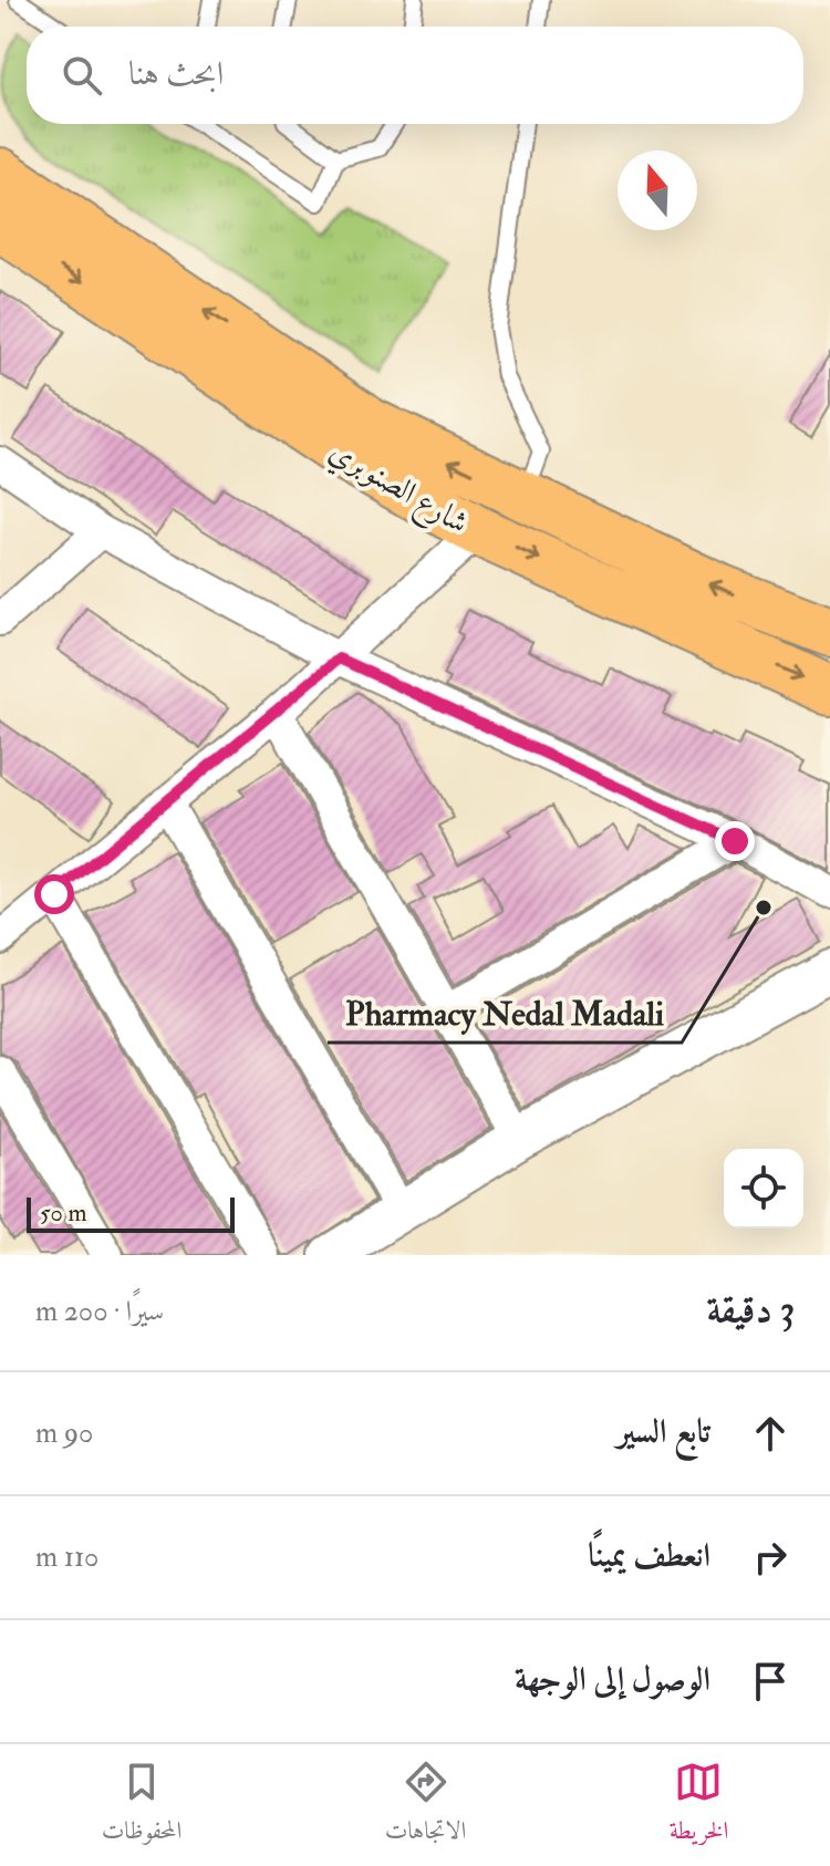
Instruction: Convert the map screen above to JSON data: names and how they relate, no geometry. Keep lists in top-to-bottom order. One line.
{"streets":{"main road":["شارع الصنوبري"]},"places":["Pharmacy Nedal Madali"],"scale_bar":"50 m","north":"top","page":{"search":"ابحث هنا","scale":"50 m","heading":["3 دقيقة","سيرًا · 200 m"],"list":[["تابع السير","90 m"],["انعطف يمينًا","110 m"],"الوصول إلى الوجهة"],"nav":["الخريطة","الاتجاهات","المحفوظات"]}}
